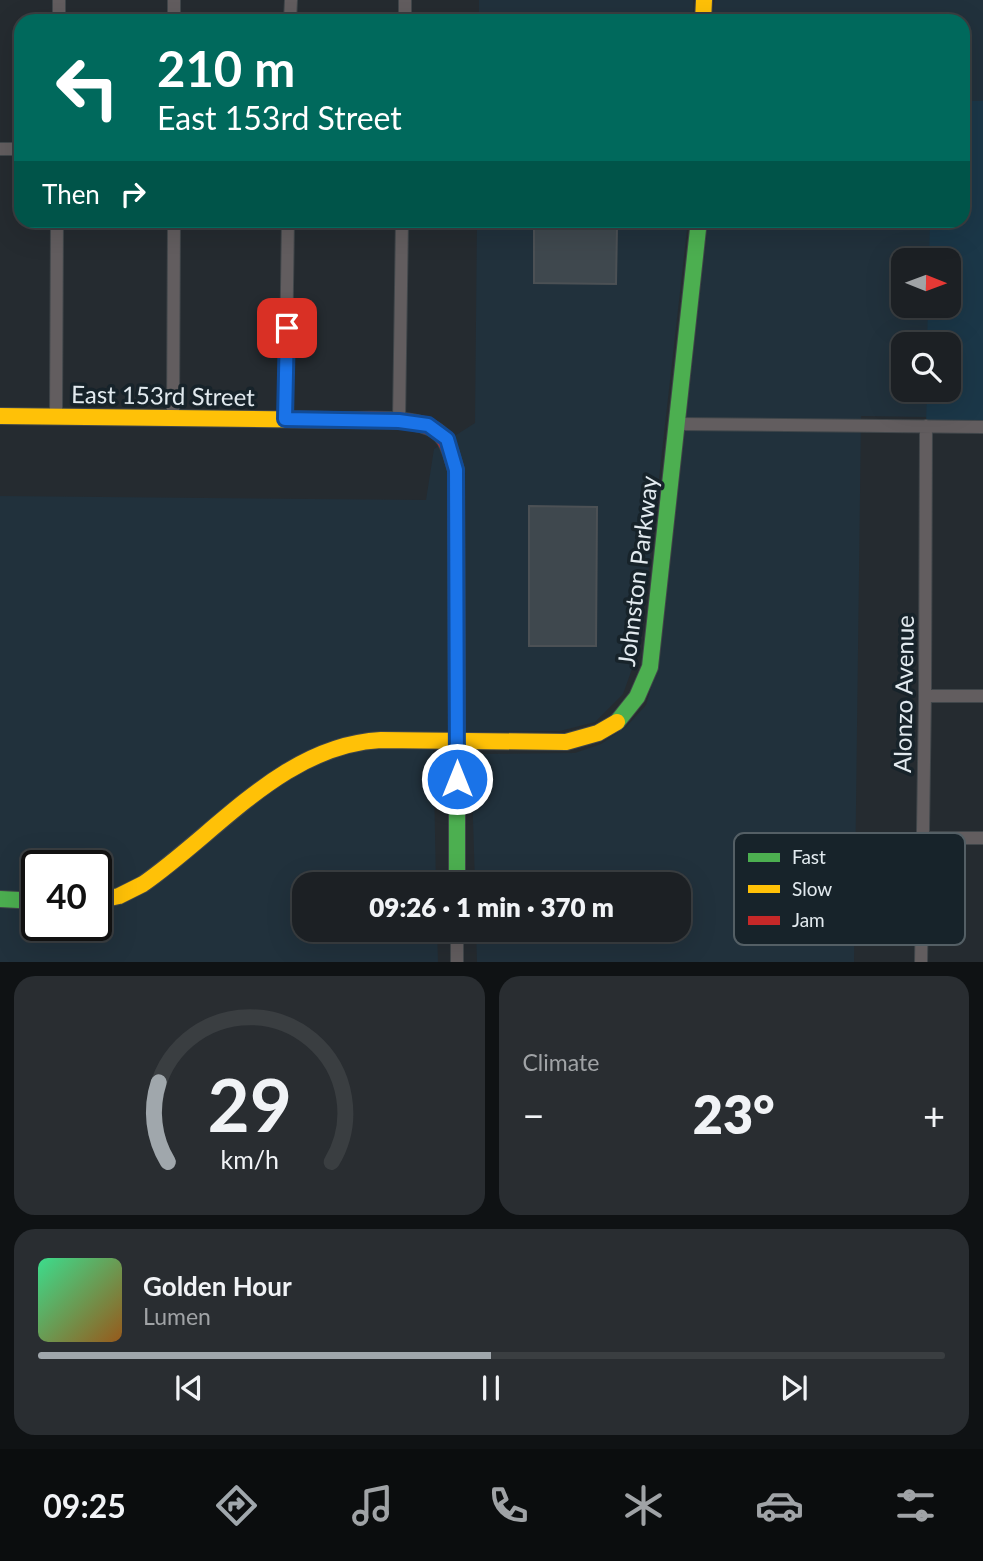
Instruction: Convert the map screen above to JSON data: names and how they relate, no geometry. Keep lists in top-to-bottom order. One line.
{"streets":{"street":["East 153rd Street","Johnston Parkway","Alonzo Avenue"]},"crossings":[["East 153rd Street","Johnston Parkway"]],"legend":["Fast","Slow","Jam"],"north":"right","page":{"turn":["210 m","East 153rd Street"],"then":"Then","limit":"40","trip":"09:26 · 1 min · 370 m","tile":"Climate","heat":["−","23°","+"],"song":["Golden Hour","Lumen"],"tabs":"09:25","gauge":["29","km/h"]}}
